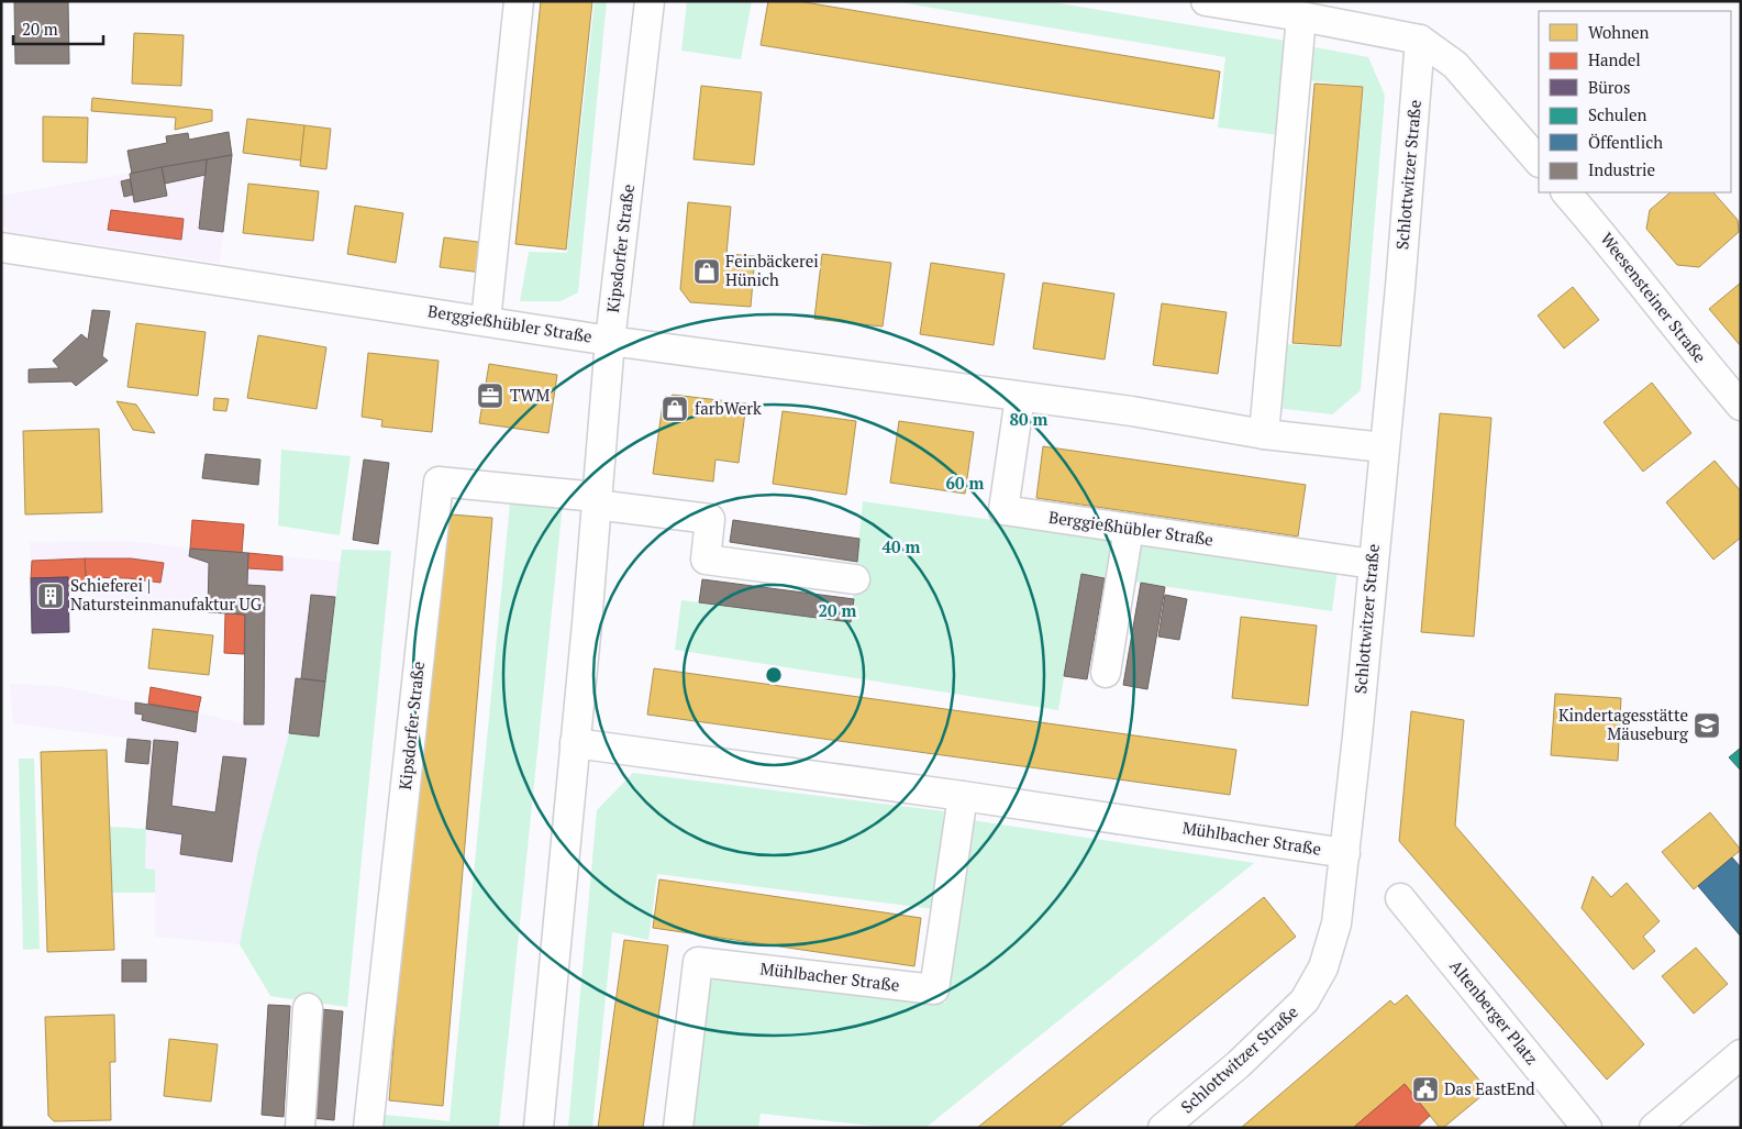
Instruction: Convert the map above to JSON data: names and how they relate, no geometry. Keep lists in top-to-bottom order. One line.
{"streets":{"street":["Schlottwitzer Straße","Kipsdorfer Straße","Weesensteiner Straße","Berggießhübler Straße","Mühlbacher Straße","Altenberger Platz"]},"crossings":[["Schlottwitzer Straße","Berggießhübler Straße"],["Schlottwitzer Straße","Mühlbacher Straße"],["Kipsdorfer Straße","Berggießhübler Straße"],["Kipsdorfer Straße","Mühlbacher Straße"]],"places":{"shop":["Feinbäckerei Hünich","farbWerk"],"office":["TWM"],"building":["Schieferei | Natursteinmanufaktur UG"],"school or university":["Kindertagesstätte Mäuseburg"],"public building":["Das EastEnd"]},"legend":["Wohnen","Handel","Büros","Schulen","Öffentlich","Industrie"],"scale_bar":"20 m","rings":["80 m","60 m","40 m","20 m"]}
